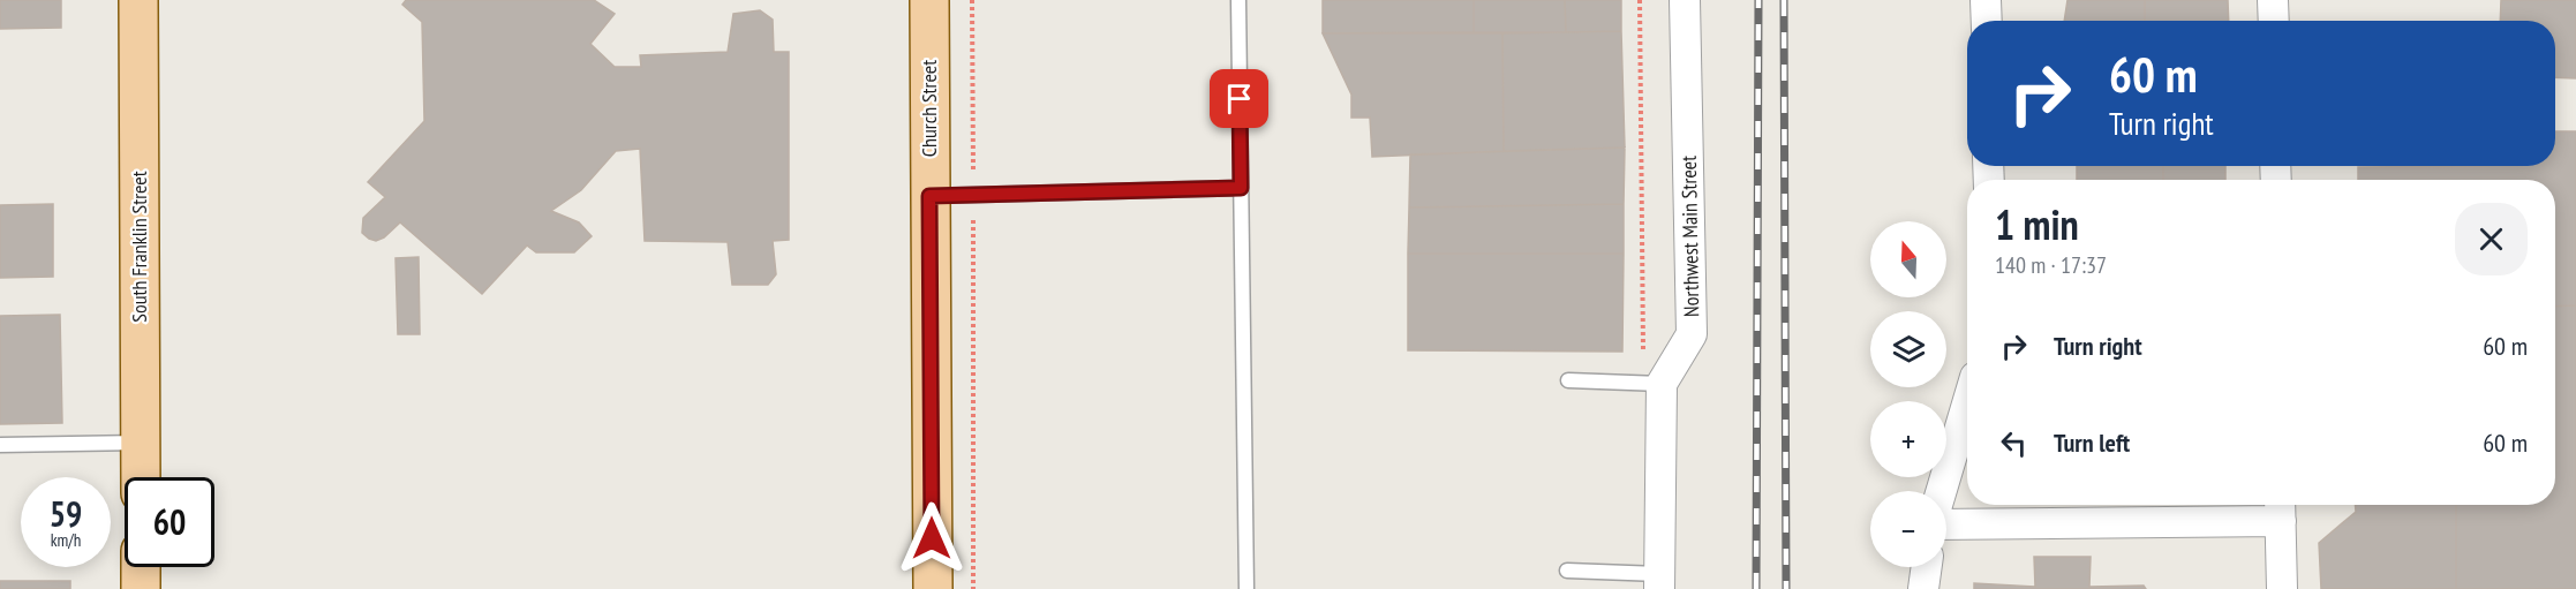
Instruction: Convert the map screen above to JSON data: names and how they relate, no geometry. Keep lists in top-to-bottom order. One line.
{"streets":{"main road":["Church Street","South Franklin Street"],"street":["Northwest Main Street"]},"north":"top","page":{"turn":["60 m","Turn right"],"heading":["1 min","140 m · 17:37"],"map_buttons":["+","−"],"list":[{"name":"Turn right","value":"60 m"},{"name":"Turn left","value":"60 m"}],"speed":"59 km/h","limit":"60"}}
